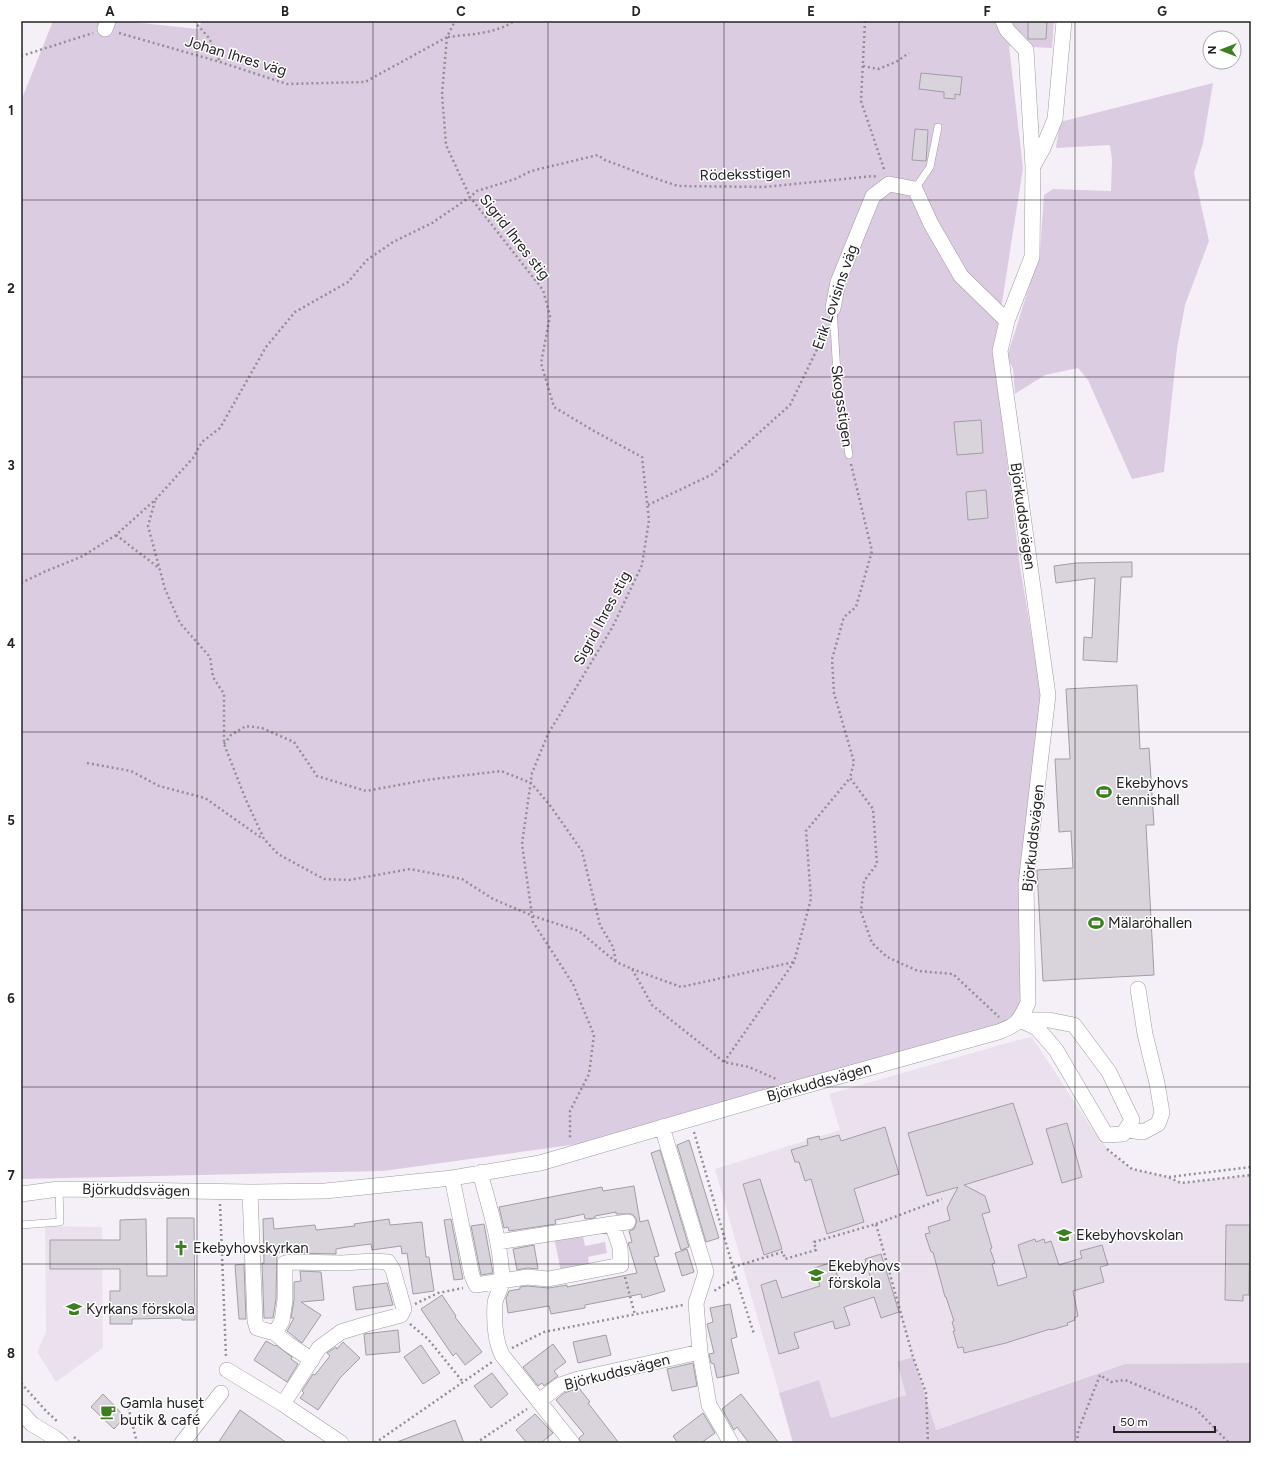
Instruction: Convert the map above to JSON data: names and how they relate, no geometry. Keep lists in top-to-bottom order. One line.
{"streets":{"street":["Erik Lovisins väg","Björkuddsvägen"],"lane":["Skogsstigen"],"path":["Johan Ihres väg","Rödeksstigen","Sigrid Ihres stig"]},"crossings":[["Johan Ihres väg","Sigrid Ihres stig"],["Rödeksstigen","Sigrid Ihres stig"],["Rödeksstigen","Erik Lovisins väg"],["Sigrid Ihres stig","Erik Lovisins väg"],["Sigrid Ihres stig","Björkuddsvägen"],["Erik Lovisins väg","Skogsstigen"]],"places":{"sports":["Ekebyhovs tennishall","Mälaröhallen"],"school or university":["Ekebyhovskolan","Ekebyhovs förskola","Kyrkans förskola"],"church":["Ekebyhovskyrkan"],"cafe":["Gamla huset butik & café"]},"scale_bar":"50 m","north":"left","grid":{"columns":["A","B","C","D","E","F","G"],"rows":["1","2","3","4","5","6","7","8"]}}
